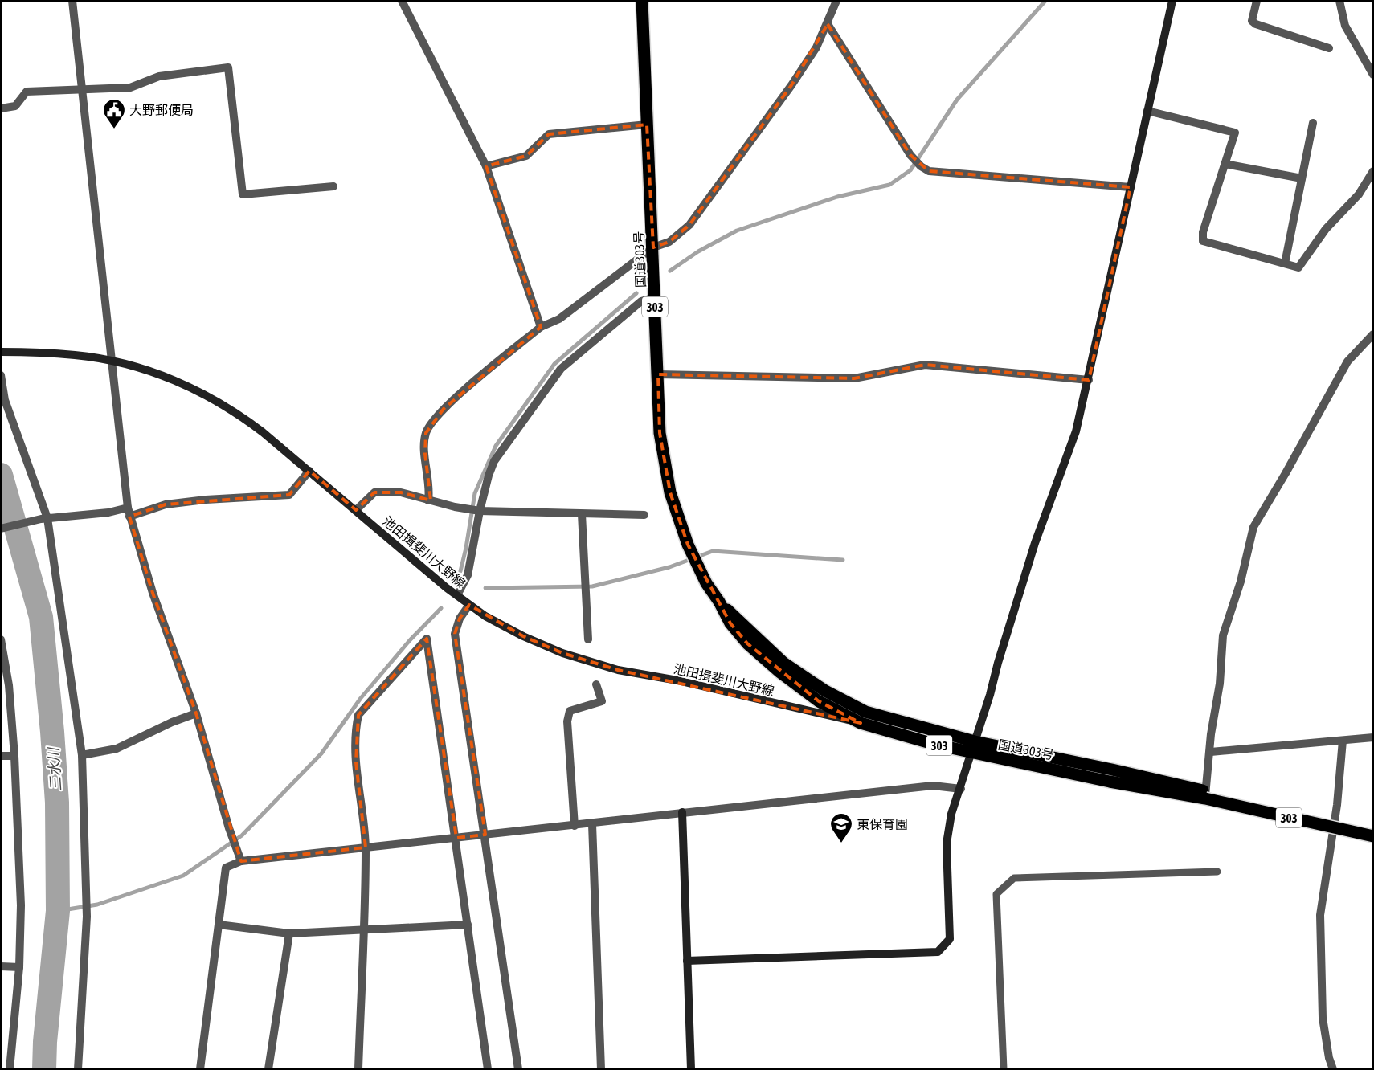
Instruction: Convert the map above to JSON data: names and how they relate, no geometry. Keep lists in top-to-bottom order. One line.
{"streets":{"highway":["国道303号","303"],"street":["池田揖斐川大野線"]},"crossings":[["国道303号","池田揖斐川大野線"]],"water":["三水川"],"places":{"public building":["大野郵便局"],"school or university":["東保育園"]}}
